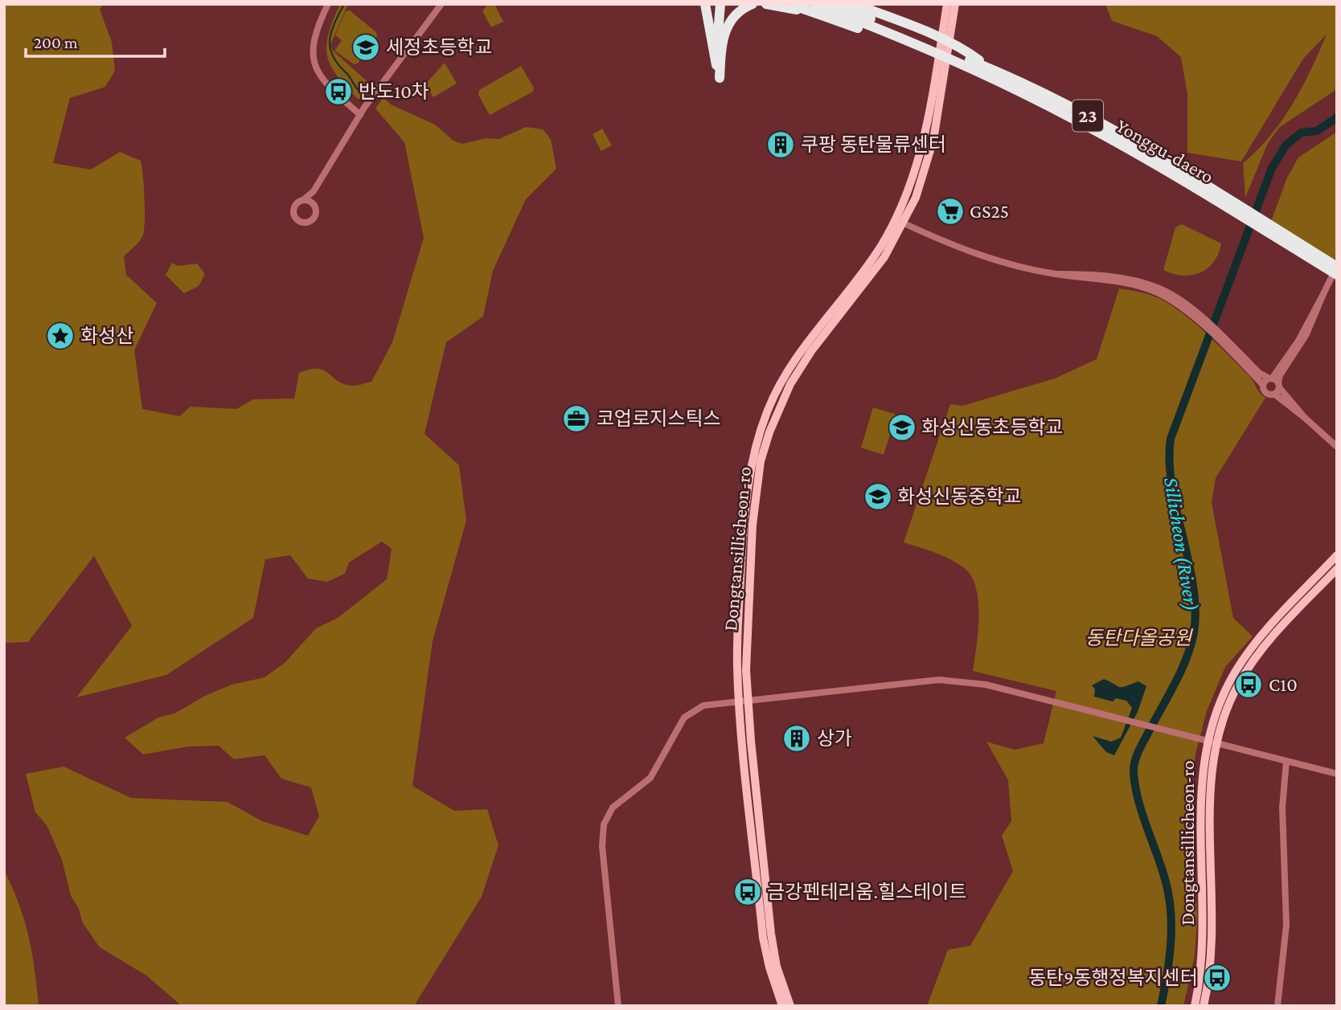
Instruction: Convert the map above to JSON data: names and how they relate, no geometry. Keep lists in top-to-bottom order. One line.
{"streets":{"highway":["23","Yonggu-daero"],"main road":["Dongtansillicheon-ro"]},"water":["Sillicheon (River)"],"parks":["동탄다올공원"],"places":{"school or university":["세정초등학교","화성신동초등학교","화성신동중학교"],"bus stop":["반도10차","C10","금강펜테리움.힐스테이트","동탄9동행정복지센터"],"building":["쿠팡 동탄물류센터","상가"],"supermarket":["GS25"],"place":["화성산"],"office":["코업로지스틱스"]},"scale_bar":"200 m"}
